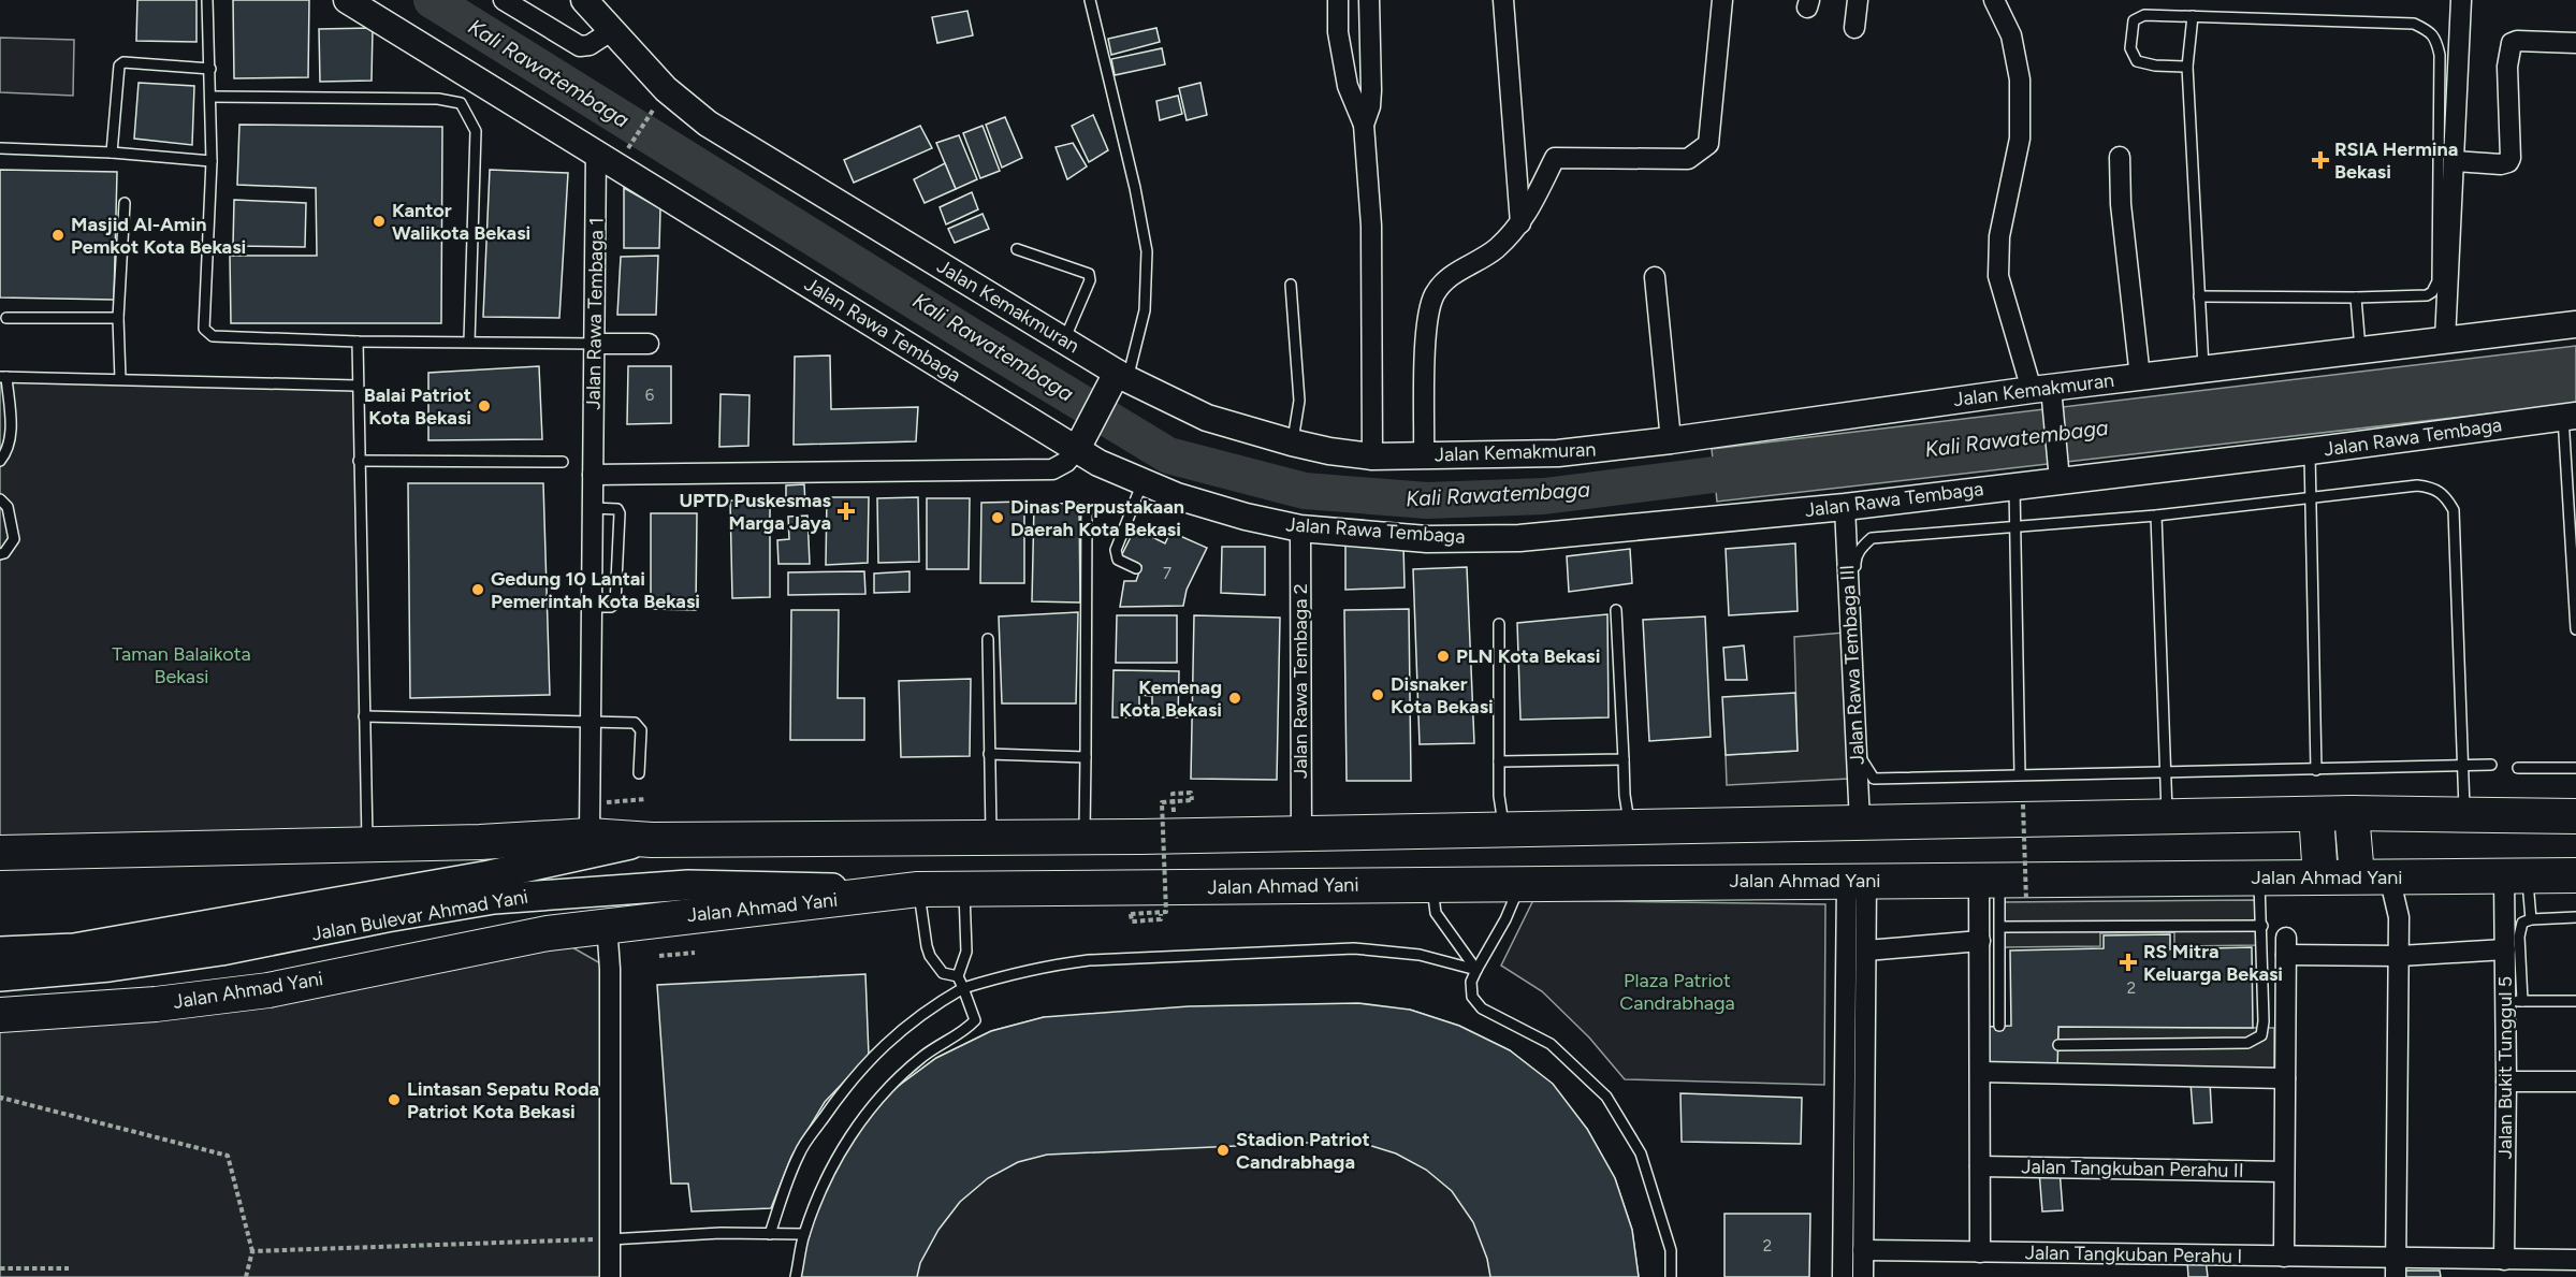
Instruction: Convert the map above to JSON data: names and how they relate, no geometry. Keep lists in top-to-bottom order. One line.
{"streets":{"highway":["Jalan Ahmad Yani"],"main road":["Jalan Bulevar Ahmad Yani"],"street":["Jalan Kemakmuran","Jalan Rawa Tembaga 1","Jalan Rawa Tembaga","Jalan Rawa Tembaga III","Jalan Rawa Tembaga 2","Jalan Bukit Tunggul 5","Jalan Tangkuban Perahu II","Jalan Tangkuban Perahu I"]},"crossings":[["Jalan Rawa Tembaga 1","Jalan Rawa Tembaga"],["Jalan Rawa Tembaga","Jalan Rawa Tembaga III"],["Jalan Rawa Tembaga","Jalan Rawa Tembaga 2"],["Jalan Ahmad Yani","Jalan Bulevar Ahmad Yani"],["Jalan Ahmad Yani","Jalan Bukit Tunggul 5"],["Jalan Bukit Tunggul 5","Jalan Tangkuban Perahu I"]],"water":["Kali Rawatembaga"],"parks":["Taman Balaikota Bekasi","Plaza Patriot Candrabhaga"],"places":{"health":["RSIA Hermina Bekasi","UPTD Puskesmas Marga Jaya","RS Mitra Keluarga Bekasi"],"other":["Kantor Walikota Bekasi","Masjid Al-Amin Pemkot Kota Bekasi","Balai Patriot Kota Bekasi","Dinas Perpustakaan Daerah Kota Bekasi","Gedung 10 Lantai Pemerintah Kota Bekasi","PLN Kota Bekasi","Disnaker Kota Bekasi","Kemenag Kota Bekasi","Lintasan Sepatu Roda Patriot Kota Bekasi","Stadion Patriot Candrabhaga"]},"house_numbers":["6","7","2","2"]}
